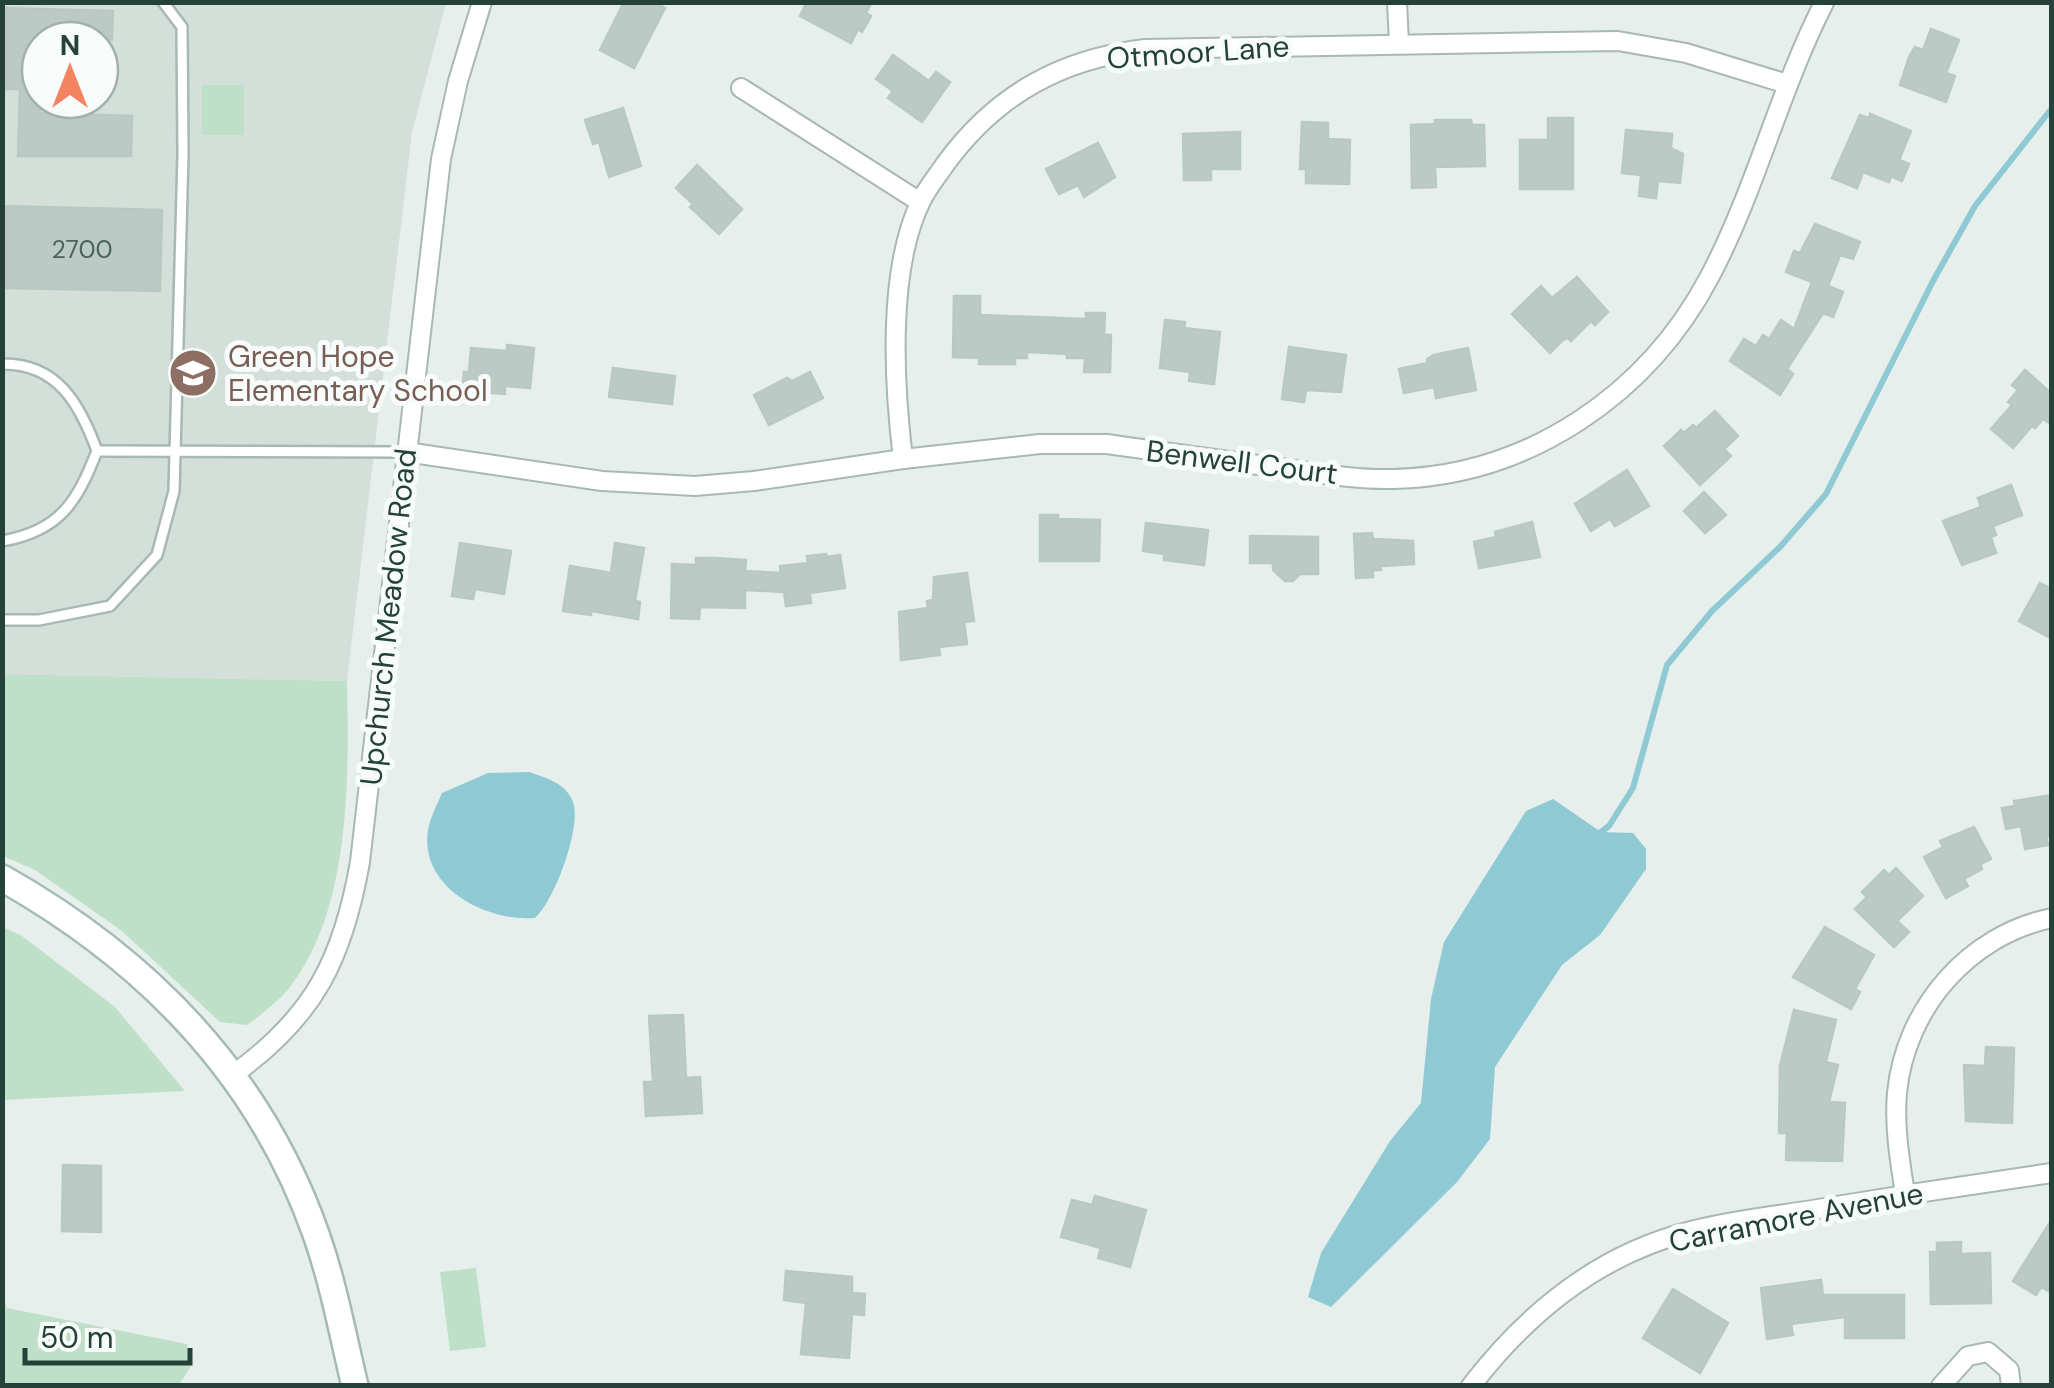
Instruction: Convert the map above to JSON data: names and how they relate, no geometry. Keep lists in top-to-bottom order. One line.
{"streets":{"street":["Otmoor Lane","Benwell Court","Upchurch Meadow Road","Carramore Avenue"]},"crossings":[["Otmoor Lane","Benwell Court"],["Benwell Court","Upchurch Meadow Road"]],"places":{"school or university":["Green Hope Elementary School"]},"house_numbers":["2700"],"scale_bar":"50 m","north":"top"}
